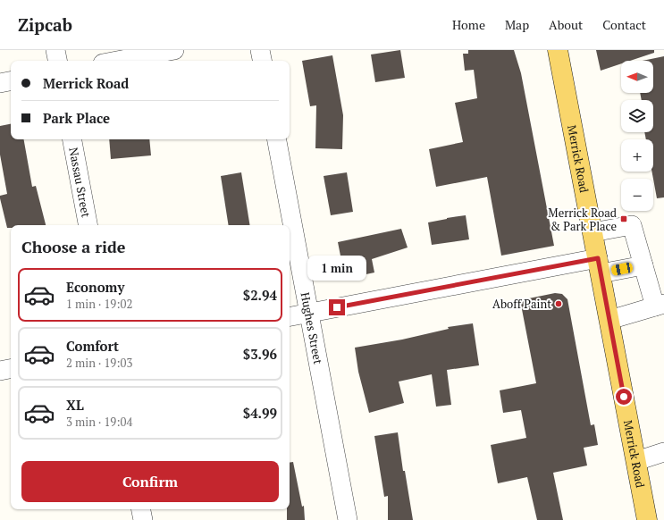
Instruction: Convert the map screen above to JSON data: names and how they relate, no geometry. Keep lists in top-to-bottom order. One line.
{"streets":{"main road":["Merrick Road"],"street":["Nassau Street","Hughes Street"]},"places":{"transit":["Merrick Road & Park Place"],"other":["Aboff Paint"]},"north":"left","page":{"header":"Zipcab","nav":["Home","Map","About","Contact"],"map_buttons":["+","−"],"banner":["Merrick Road","Park Place"],"heading":"Choose a ride","bubble":"1 min","list":[{"name":"Economy","note":"1 min · 19:02","value":"$2.94"},{"name":"Comfort","note":"2 min · 19:03","value":"$3.96"},{"name":"XL","note":"3 min · 19:04","value":"$4.99"}],"buttons":"Confirm"}}
